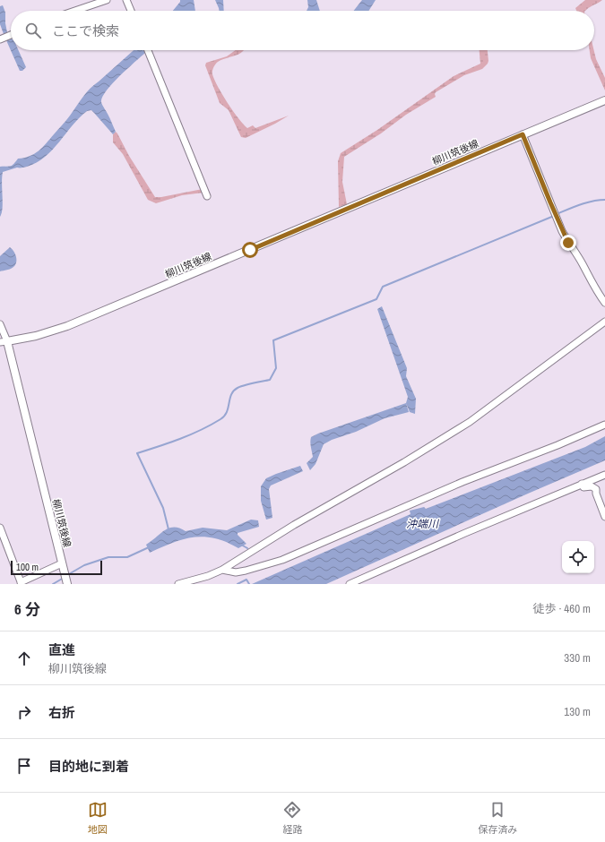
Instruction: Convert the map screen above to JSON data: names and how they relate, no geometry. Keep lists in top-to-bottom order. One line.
{"streets":{"main road":["柳川筑後線"]},"water":["沖端川"],"scale_bar":"100 m","page":{"search":"ここで検索","scale":"100 m","heading":["6 分","徒歩 · 460 m"],"list":[["直進","柳川筑後線","330 m"],["右折","130 m"],"目的地に到着"],"nav":["地図","経路","保存済み"]}}
